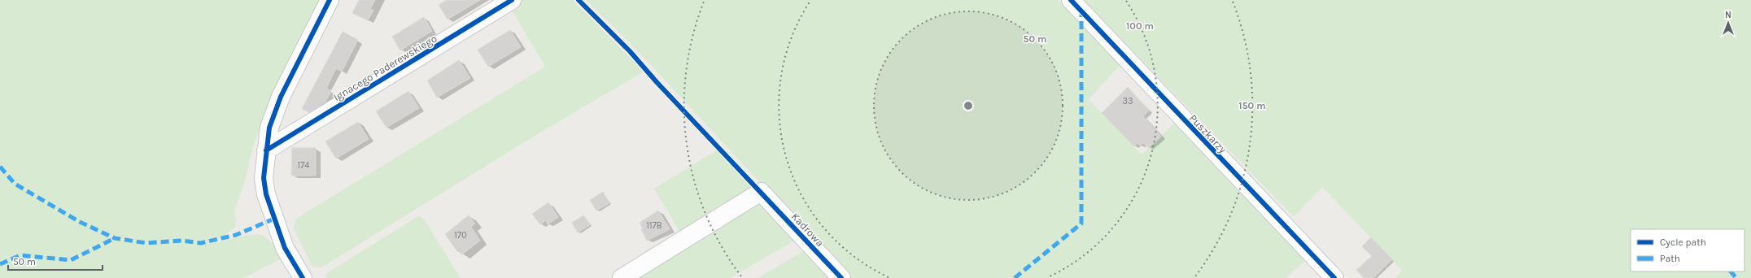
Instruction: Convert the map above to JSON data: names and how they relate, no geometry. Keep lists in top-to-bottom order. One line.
{"streets":{"street":["Ignacego Paderewskiego","Puszkarzy","Kadrowa"]},"house_numbers":["33","174","117B","170"],"legend":["Cycle path","Path"],"scale_bar":"50 m","north":"top","rings":["100 m","50 m","150 m"]}
